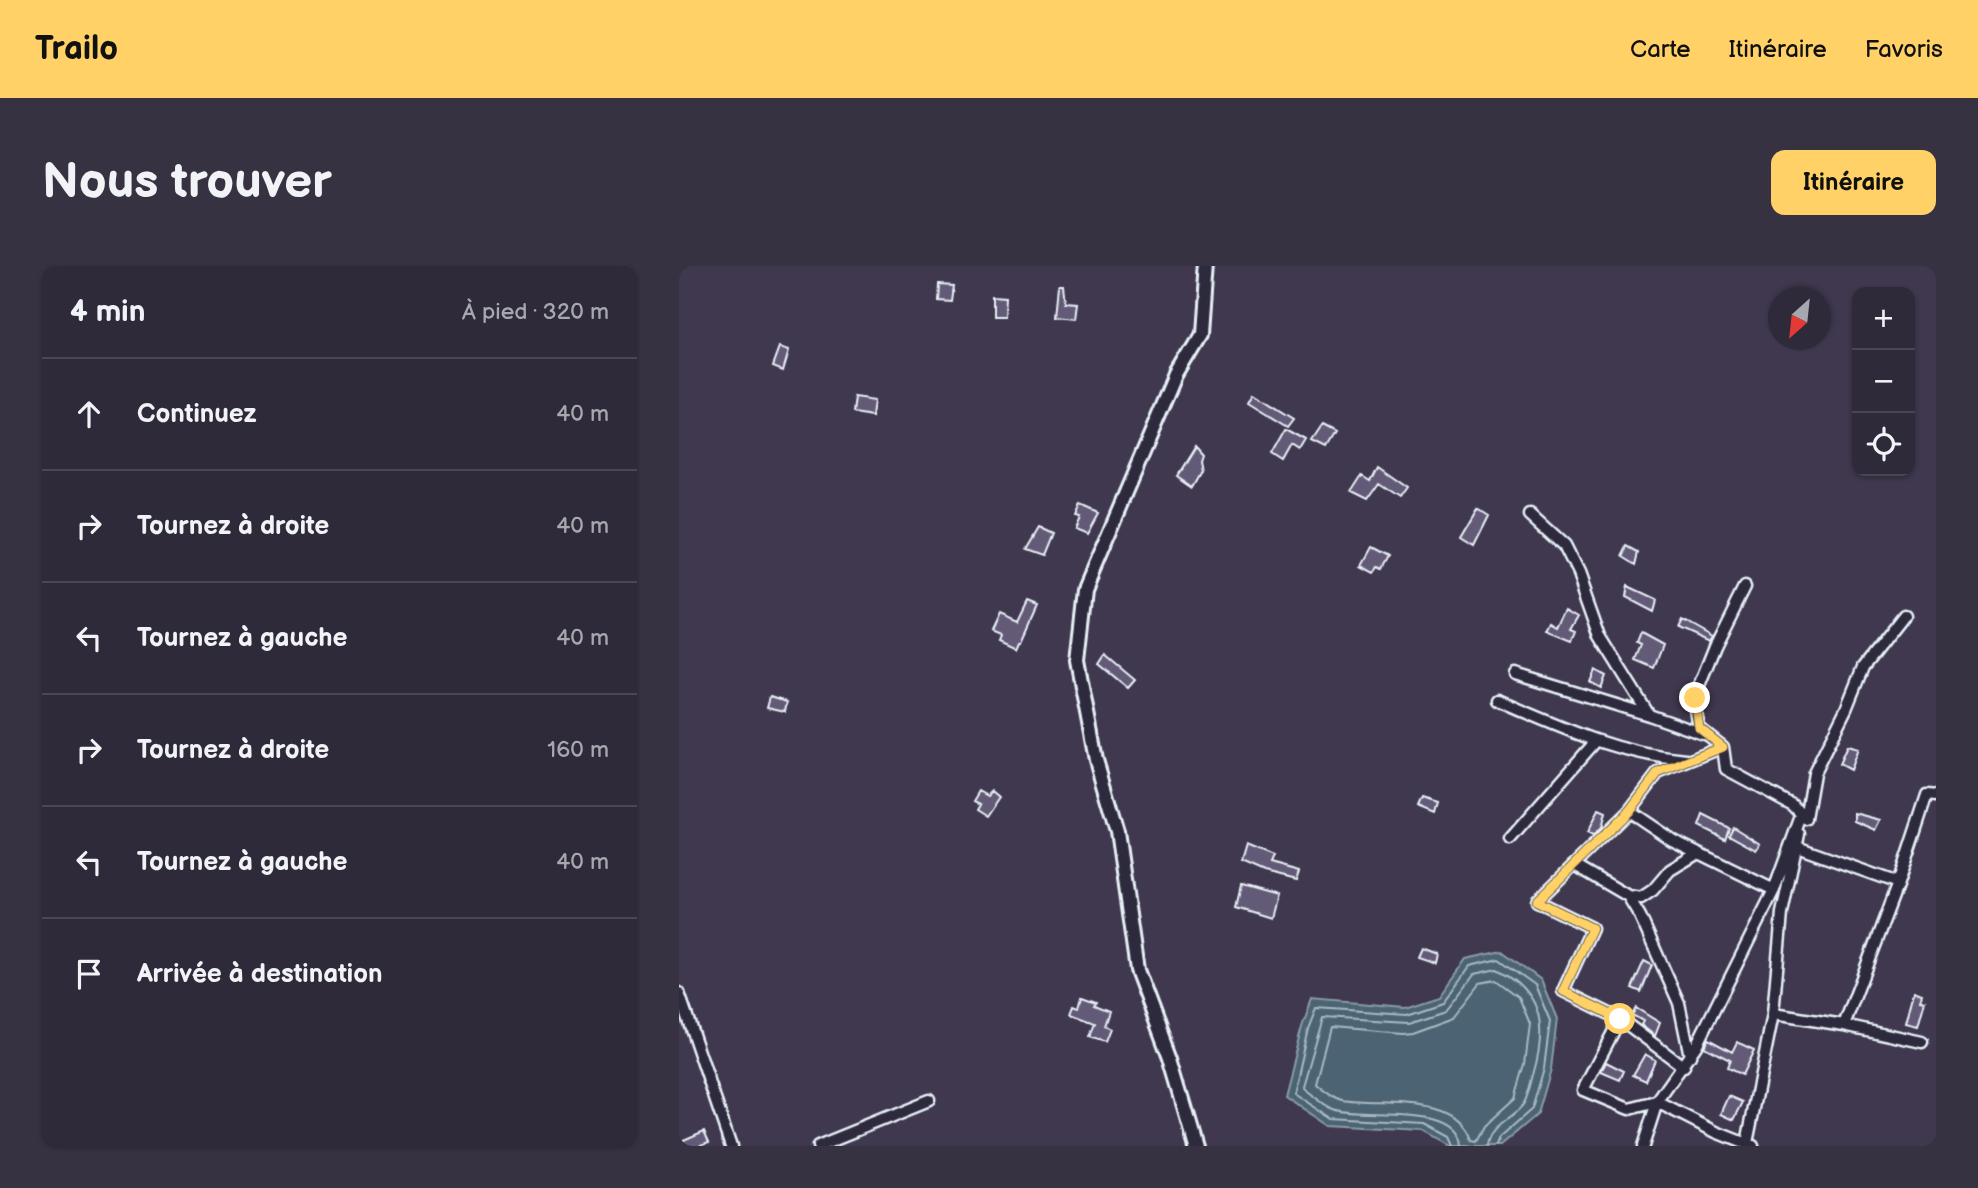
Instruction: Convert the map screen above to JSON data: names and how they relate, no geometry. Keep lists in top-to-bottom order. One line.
{"north":"bottom left","page":{"header":"Trailo","nav":["Carte","Itinéraire","Favoris"],"buttons":"Itinéraire","title":"Nous trouver","heading":["4 min","À pied · 320 m"],"map_buttons":["+","−"],"list":[["Continuez","40 m"],["Tournez à droite","40 m"],["Tournez à gauche","40 m"],["Tournez à droite","160 m"],["Tournez à gauche","40 m"],"Arrivée à destination"]}}
